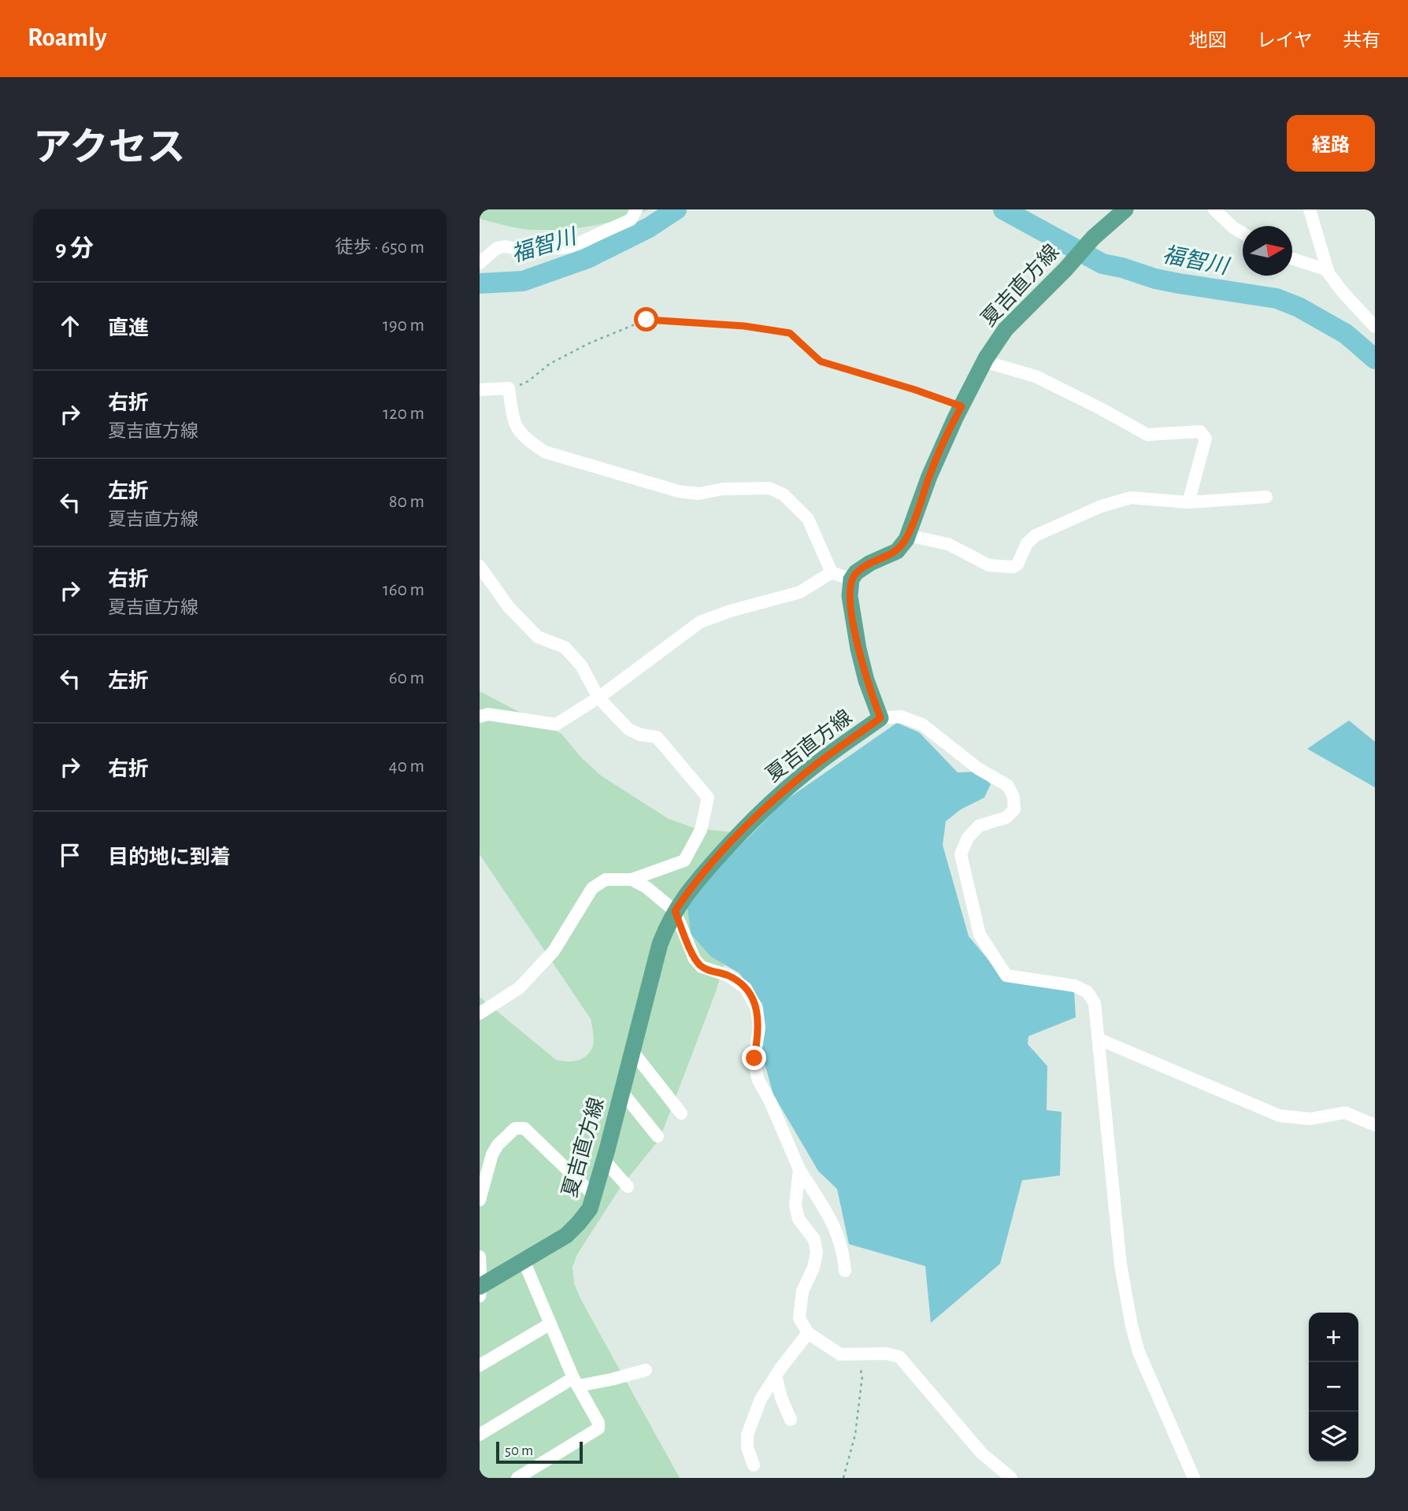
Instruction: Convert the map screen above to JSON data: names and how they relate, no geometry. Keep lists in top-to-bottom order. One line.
{"streets":{"main road":["夏吉直方線"]},"water":["福智川"],"scale_bar":"50 m","north":"right","page":{"header":"Roamly","nav":["地図","レイヤ","共有"],"title":"アクセス","buttons":"経路","heading":["9 分","徒歩 · 650 m"],"list":[["直進","190 m"],["右折","夏吉直方線","120 m"],["左折","夏吉直方線","80 m"],["右折","夏吉直方線","160 m"],["左折","60 m"],["右折","40 m"],"目的地に到着"],"map_buttons":["+","−"],"scale":"50 m"}}
